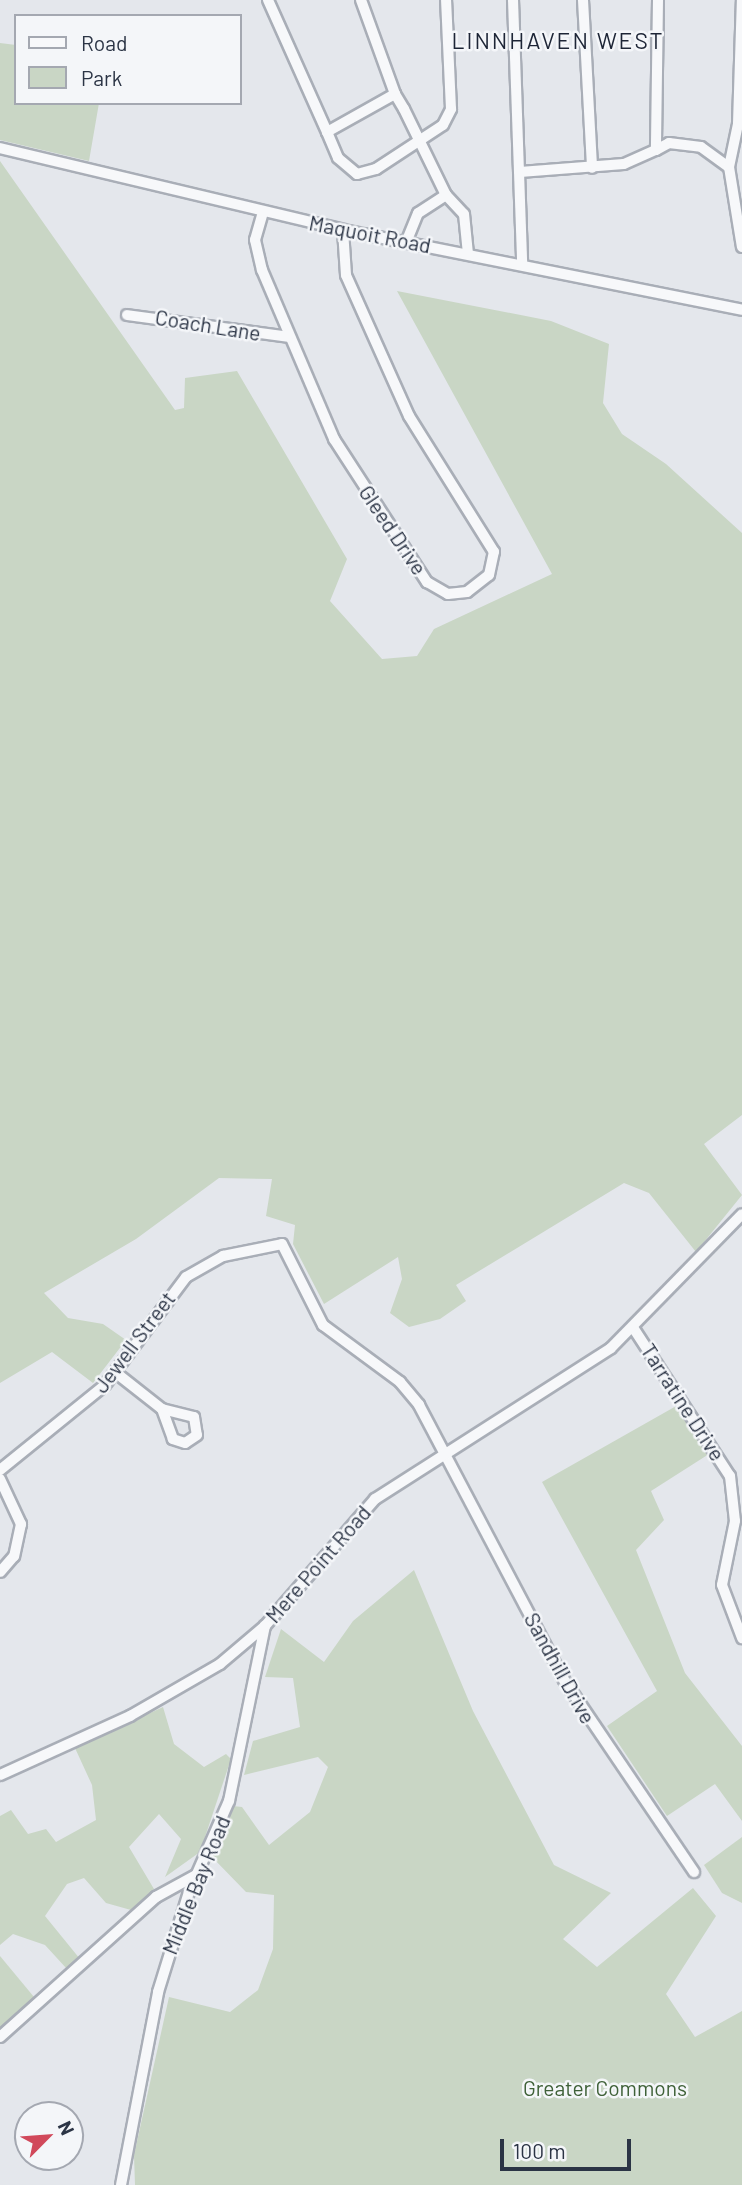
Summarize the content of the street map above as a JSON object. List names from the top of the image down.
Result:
{
  "streets": {
    "street": [
      "Maquoit Road",
      "Coach Lane",
      "Gleed Drive",
      "Jewell Street",
      "Tarratine Drive",
      "Mere Point Road",
      "Sandhill Drive",
      "Middle Bay Road"
    ]
  },
  "crossings": [
    ["Maquoit Road", "Gleed Drive"],
    ["Coach Lane", "Gleed Drive"],
    ["Jewell Street", "Sandhill Drive"],
    ["Tarratine Drive", "Mere Point Road"],
    ["Mere Point Road", "Sandhill Drive"],
    ["Mere Point Road", "Middle Bay Road"]
  ],
  "districts": ["LINNHAVEN WEST"],
  "parks": ["Greater Commons"],
  "legend": ["Road", "Park"],
  "scale_bar": "100 m",
  "north": "top right"
}
